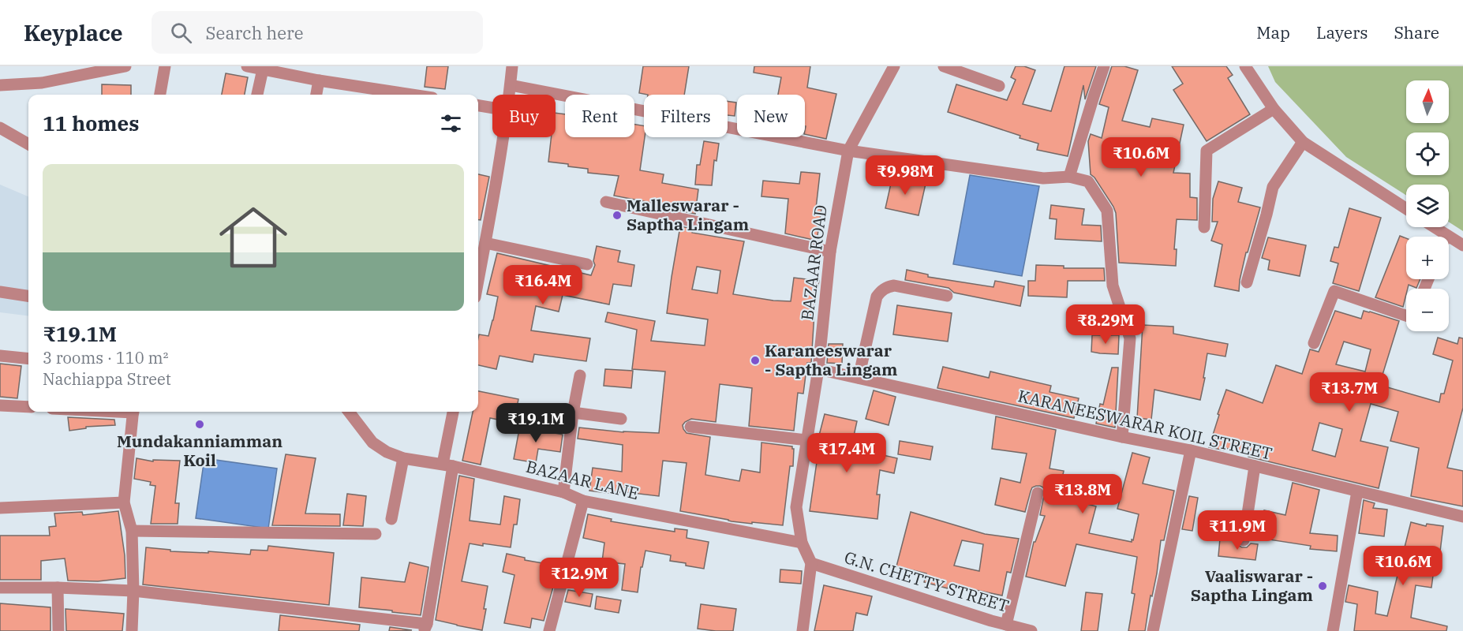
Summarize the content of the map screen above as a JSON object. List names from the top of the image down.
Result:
{
  "streets": {
    "street": [
      "BAZAAR ROAD",
      "KARANEESWARAR KOIL STREET",
      "BAZAAR LANE",
      "G.N. CHETTY STREET"
    ]
  },
  "crossings": [
    ["BAZAAR ROAD", "KARANEESWARAR KOIL STREET"],
    ["BAZAAR ROAD", "BAZAAR LANE"],
    ["BAZAAR ROAD", "G.N. CHETTY STREET"]
  ],
  "places": [
    "Malleswarar - Saptha Lingam",
    "Karaneeswarar - Saptha Lingam",
    "Mundakanniamman Koil",
    "Vaaliswarar - Saptha Lingam"
  ],
  "north": "top",
  "page": {
    "header": "Keyplace",
    "search": "Search here",
    "nav": ["Map", "Layers", "Share"],
    "map_buttons": ["+", "−"],
    "chip": [
      "Buy",
      "Rent",
      "Filters",
      "New"
    ],
    "heading": "11 homes",
    "price": [
      "₹10.6M",
      "₹9.98M",
      "₹16.4M",
      "₹8.29M",
      "₹13.7M",
      "₹19.1M",
      "₹17.4M",
      "₹13.8M",
      "₹11.9M",
      "₹10.6M",
      "₹12.9M"
    ],
    "list": [
      {
        "name": "₹19.1M",
        "note": "3 rooms · 110 m² · Nachiappa Street"
      }
    ]
  }
}
